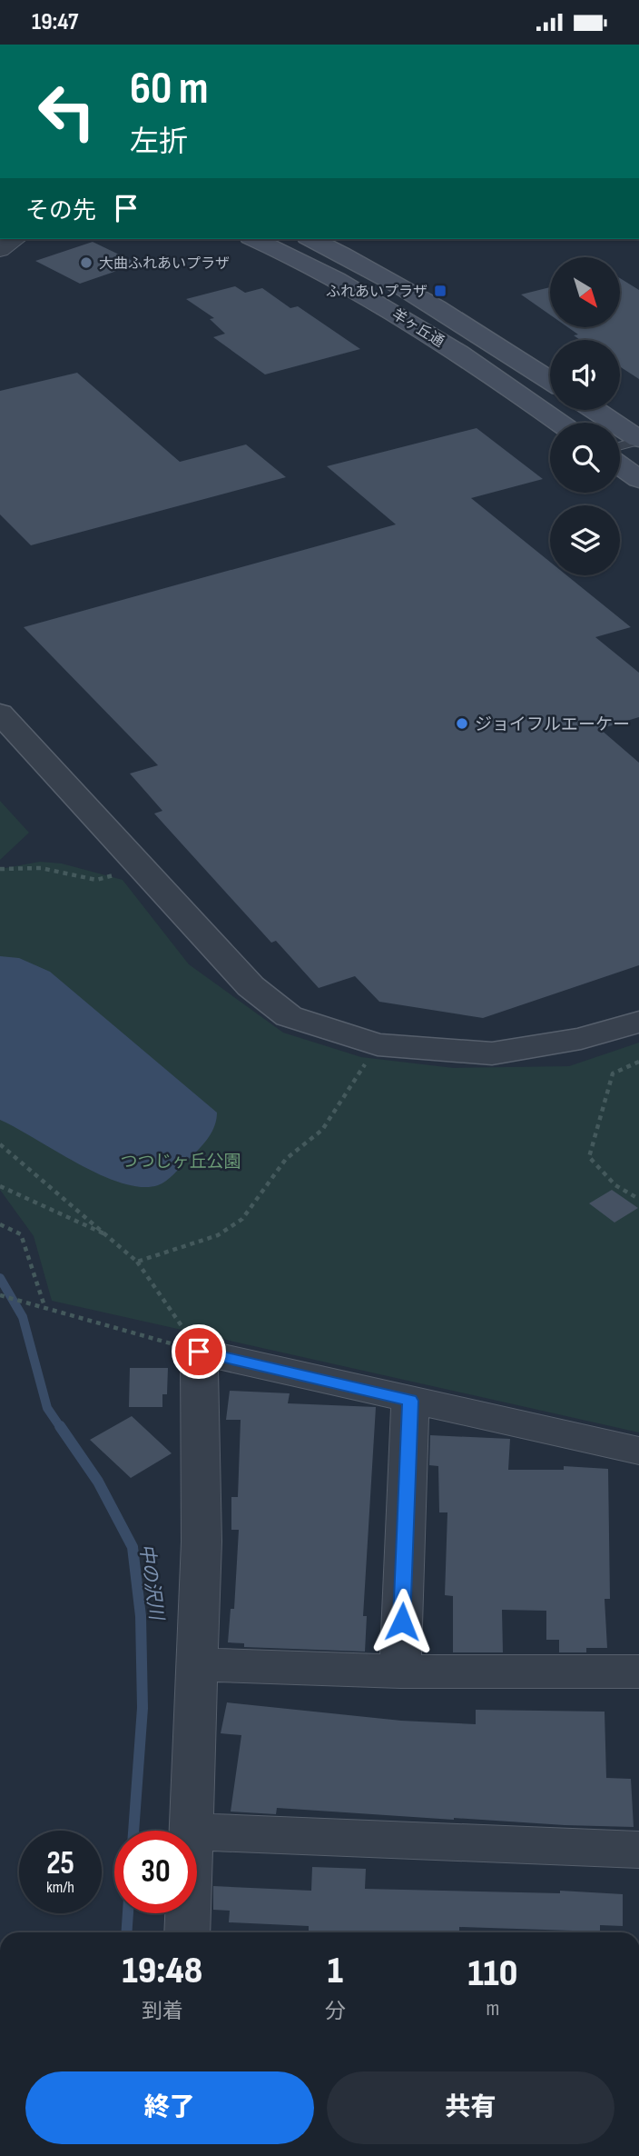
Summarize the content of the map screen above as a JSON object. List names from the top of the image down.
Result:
{
  "streets": {
    "main road": ["羊ヶ丘通"]
  },
  "water": ["中の沢川"],
  "parks": ["つつじヶ丘公園"],
  "places": {
    "other": ["大曲ふれあいプラザ", "ジョイフルエーケー"],
    "transit": ["ふれあいプラザ"]
  },
  "north": "bottom right",
  "page": {
    "status": "19:47",
    "turn": ["60 m", "左折"],
    "then": "その先",
    "speed": "25 km/h",
    "limit": "30",
    "eta": [
      "19:48",
      "到着",
      "1",
      "分",
      "110",
      "m"
    ],
    "buttons": ["終了", "共有"]
  }
}
